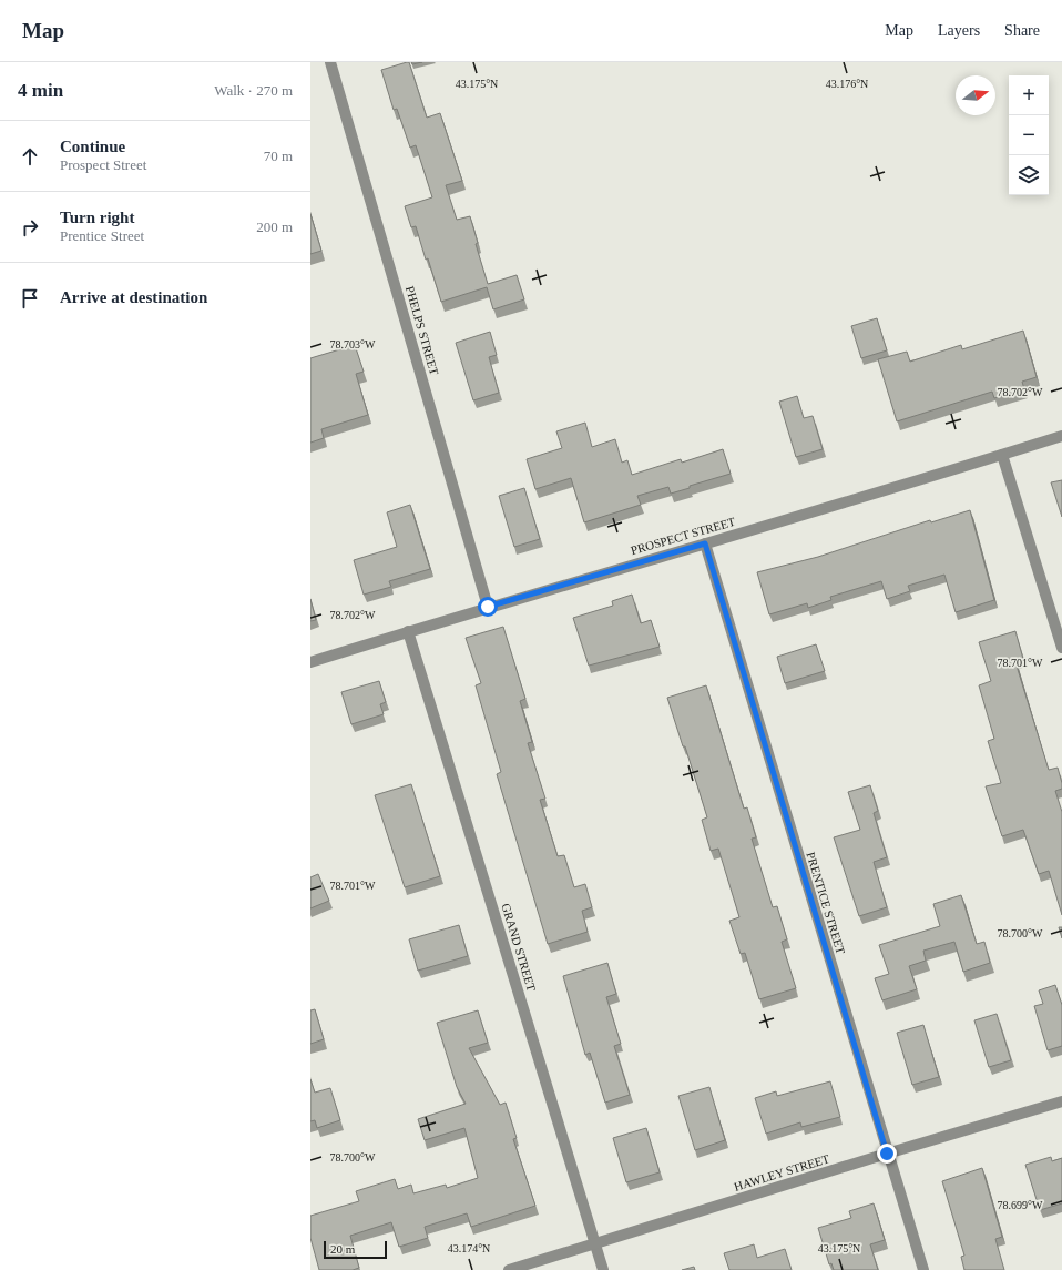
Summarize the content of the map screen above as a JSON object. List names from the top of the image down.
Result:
{
  "streets": {
    "street": [
      "PHELPS STREET",
      "PROSPECT STREET",
      "PRENTICE STREET",
      "GRAND STREET",
      "HAWLEY STREET"
    ]
  },
  "crossings": [
    ["PHELPS STREET", "PROSPECT STREET"],
    ["PROSPECT STREET", "PRENTICE STREET"],
    ["PROSPECT STREET", "GRAND STREET"],
    ["PRENTICE STREET", "HAWLEY STREET"],
    ["GRAND STREET", "HAWLEY STREET"]
  ],
  "scale_bar": "20 m",
  "north": "right",
  "page": {
    "header": "Map",
    "nav": ["Map", "Layers", "Share"],
    "heading": ["4 min", "Walk · 270 m"],
    "map_buttons": ["+", "−"],
    "list": [
      ["Continue", "Prospect Street", "70 m"],
      ["Turn right", "Prentice Street", "200 m"],
      "Arrive at destination"
    ],
    "scale": "20 m"
  },
  "coordinates": [
    "43.175°N",
    "43.176°N",
    "78.703°W",
    "78.702°W",
    "78.701°W",
    "78.700°W",
    "78.699°W",
    "43.174°N"
  ]
}
